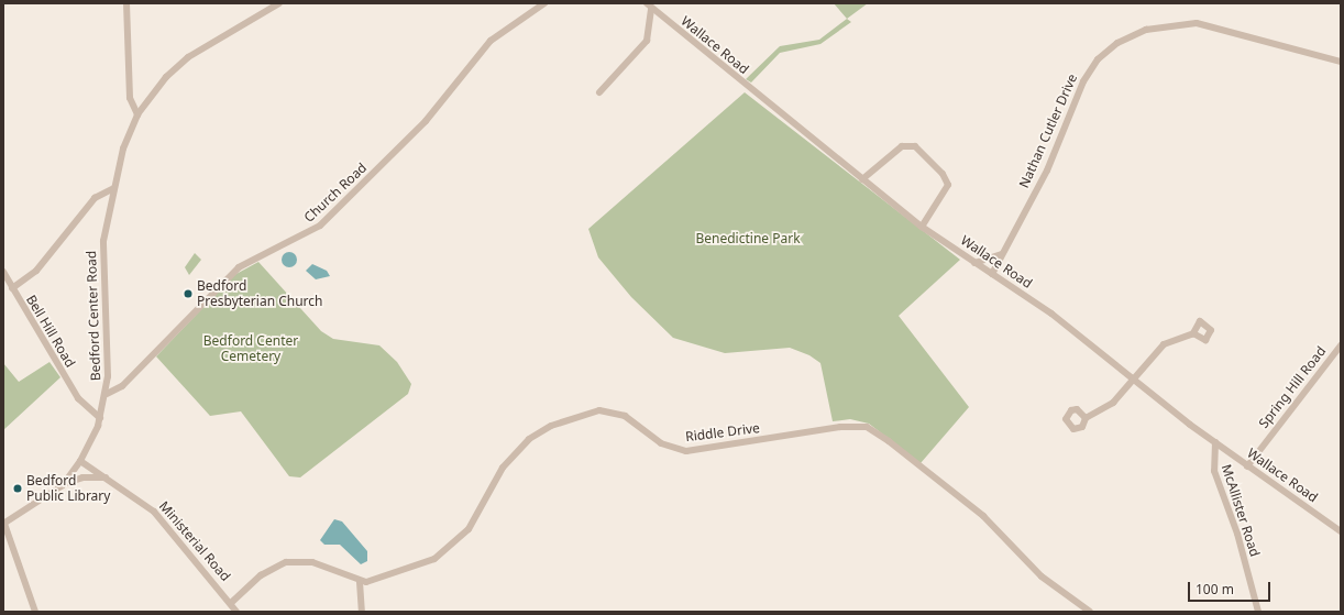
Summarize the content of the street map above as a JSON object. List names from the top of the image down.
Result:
{
  "streets": {
    "street": [
      "Wallace Road",
      "Nathan Cutler Drive",
      "Church Road",
      "Bedford Center Road",
      "Bell Hill Road",
      "Spring Hill Road",
      "Riddle Drive",
      "McAllister Road",
      "Ministerial Road"
    ]
  },
  "crossings": [
    ["Wallace Road", "Nathan Cutler Drive"],
    ["Wallace Road", "Spring Hill Road"],
    ["Wallace Road", "McAllister Road"],
    ["Church Road", "Bedford Center Road"],
    ["Bedford Center Road", "Bell Hill Road"],
    ["Bedford Center Road", "Ministerial Road"]
  ],
  "parks": ["Benedictine Park", "Bedford Center Cemetery"],
  "places": ["Bedford Presbyterian Church", "Bedford Public Library"],
  "scale_bar": "100 m"
}
